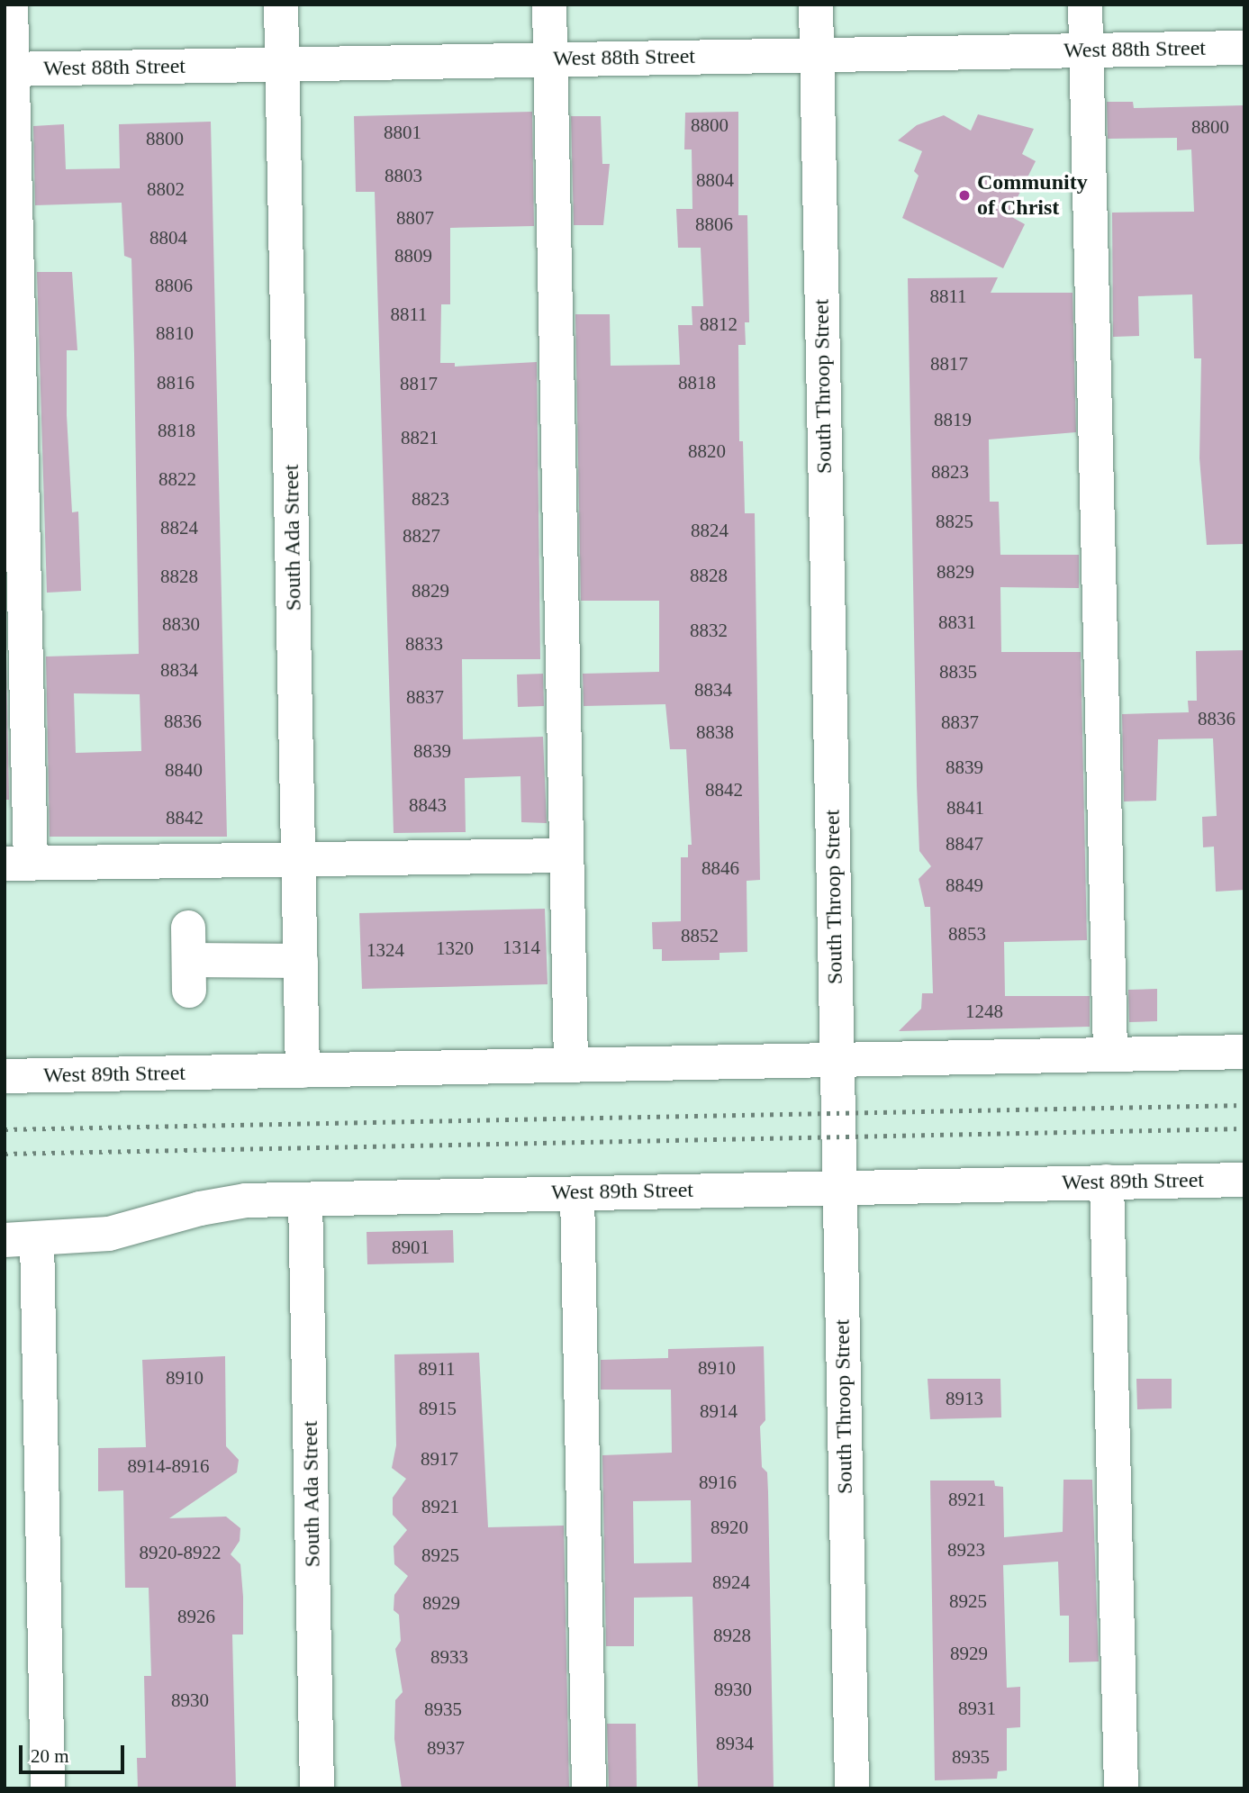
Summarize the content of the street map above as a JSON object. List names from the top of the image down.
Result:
{
  "streets": {
    "street": [
      "West 88th Street",
      "South Throop Street",
      "South Ada Street",
      "West 89th Street"
    ]
  },
  "crossings": [
    ["West 88th Street", "South Throop Street"],
    ["West 88th Street", "South Ada Street"],
    ["South Throop Street", "West 89th Street"],
    ["South Ada Street", "West 89th Street"]
  ],
  "places": ["Community of Christ"],
  "house_numbers": [
    "8800",
    "8800",
    "8801",
    "8800",
    "8803",
    "8804",
    "8802",
    "8807",
    "8806",
    "8804",
    "8809",
    "8806",
    "8811",
    "8811",
    "8812",
    "8810",
    "8817",
    "8816",
    "8818",
    "8817",
    "8819",
    "8818",
    "8821",
    "8820",
    "8823",
    "8822",
    "8823",
    "8825",
    "8824",
    "8824",
    "8827",
    "8829",
    "8828",
    "8828",
    "8829",
    "8831",
    "8830",
    "8832",
    "8833",
    "8834",
    "8835",
    "8834",
    "8837",
    "8836",
    "8836",
    "8837",
    "8838",
    "8839",
    "8839",
    "8840",
    "8842",
    "8843",
    "8841",
    "8842",
    "8847",
    "8846",
    "8849",
    "8853",
    "8852",
    "1314",
    "1320",
    "1324",
    "1248",
    "8901",
    "8910",
    "8911",
    "8910",
    "8913",
    "8915",
    "8914",
    "8917",
    "8914-8916",
    "8916",
    "8921",
    "8921",
    "8920",
    "8923",
    "8920-8922",
    "8925",
    "8924",
    "8925",
    "8929",
    "8926",
    "8928",
    "8929",
    "8933",
    "8930",
    "8930",
    "8931",
    "8935",
    "8934",
    "8937",
    "8935"
  ],
  "scale_bar": "20 m"
}
